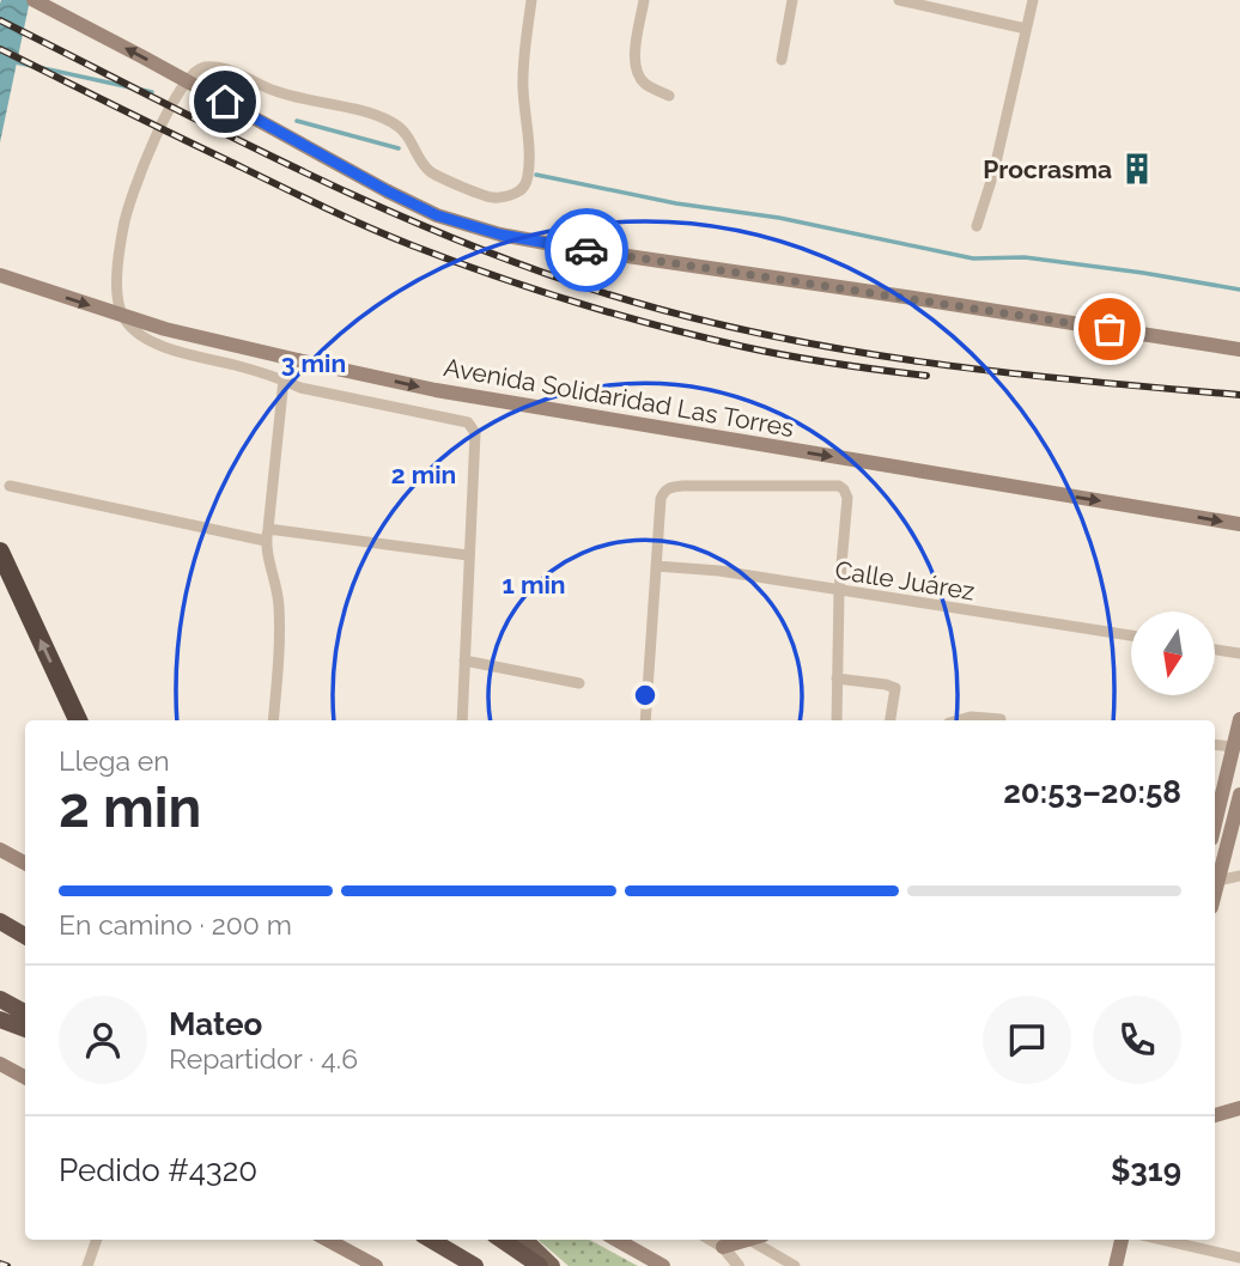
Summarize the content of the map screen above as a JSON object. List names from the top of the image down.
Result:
{
  "streets": {
    "main road": ["Avenida Solidaridad Las Torres"],
    "street": ["Calle Juárez"]
  },
  "one_way": ["Avenida Solidaridad Las Torres"],
  "places": {
    "building": ["Procrasma"]
  },
  "north": "bottom",
  "page": {
    "heading": ["2 min", "Llega en", "20:53–20:58"],
    "panel": [
      "Mateo",
      "Repartidor · 4.6",
      "Pedido #4320",
      "$319"
    ],
    "bar": "En camino · 200 m"
  },
  "rings": ["3 min", "2 min", "1 min"]
}
